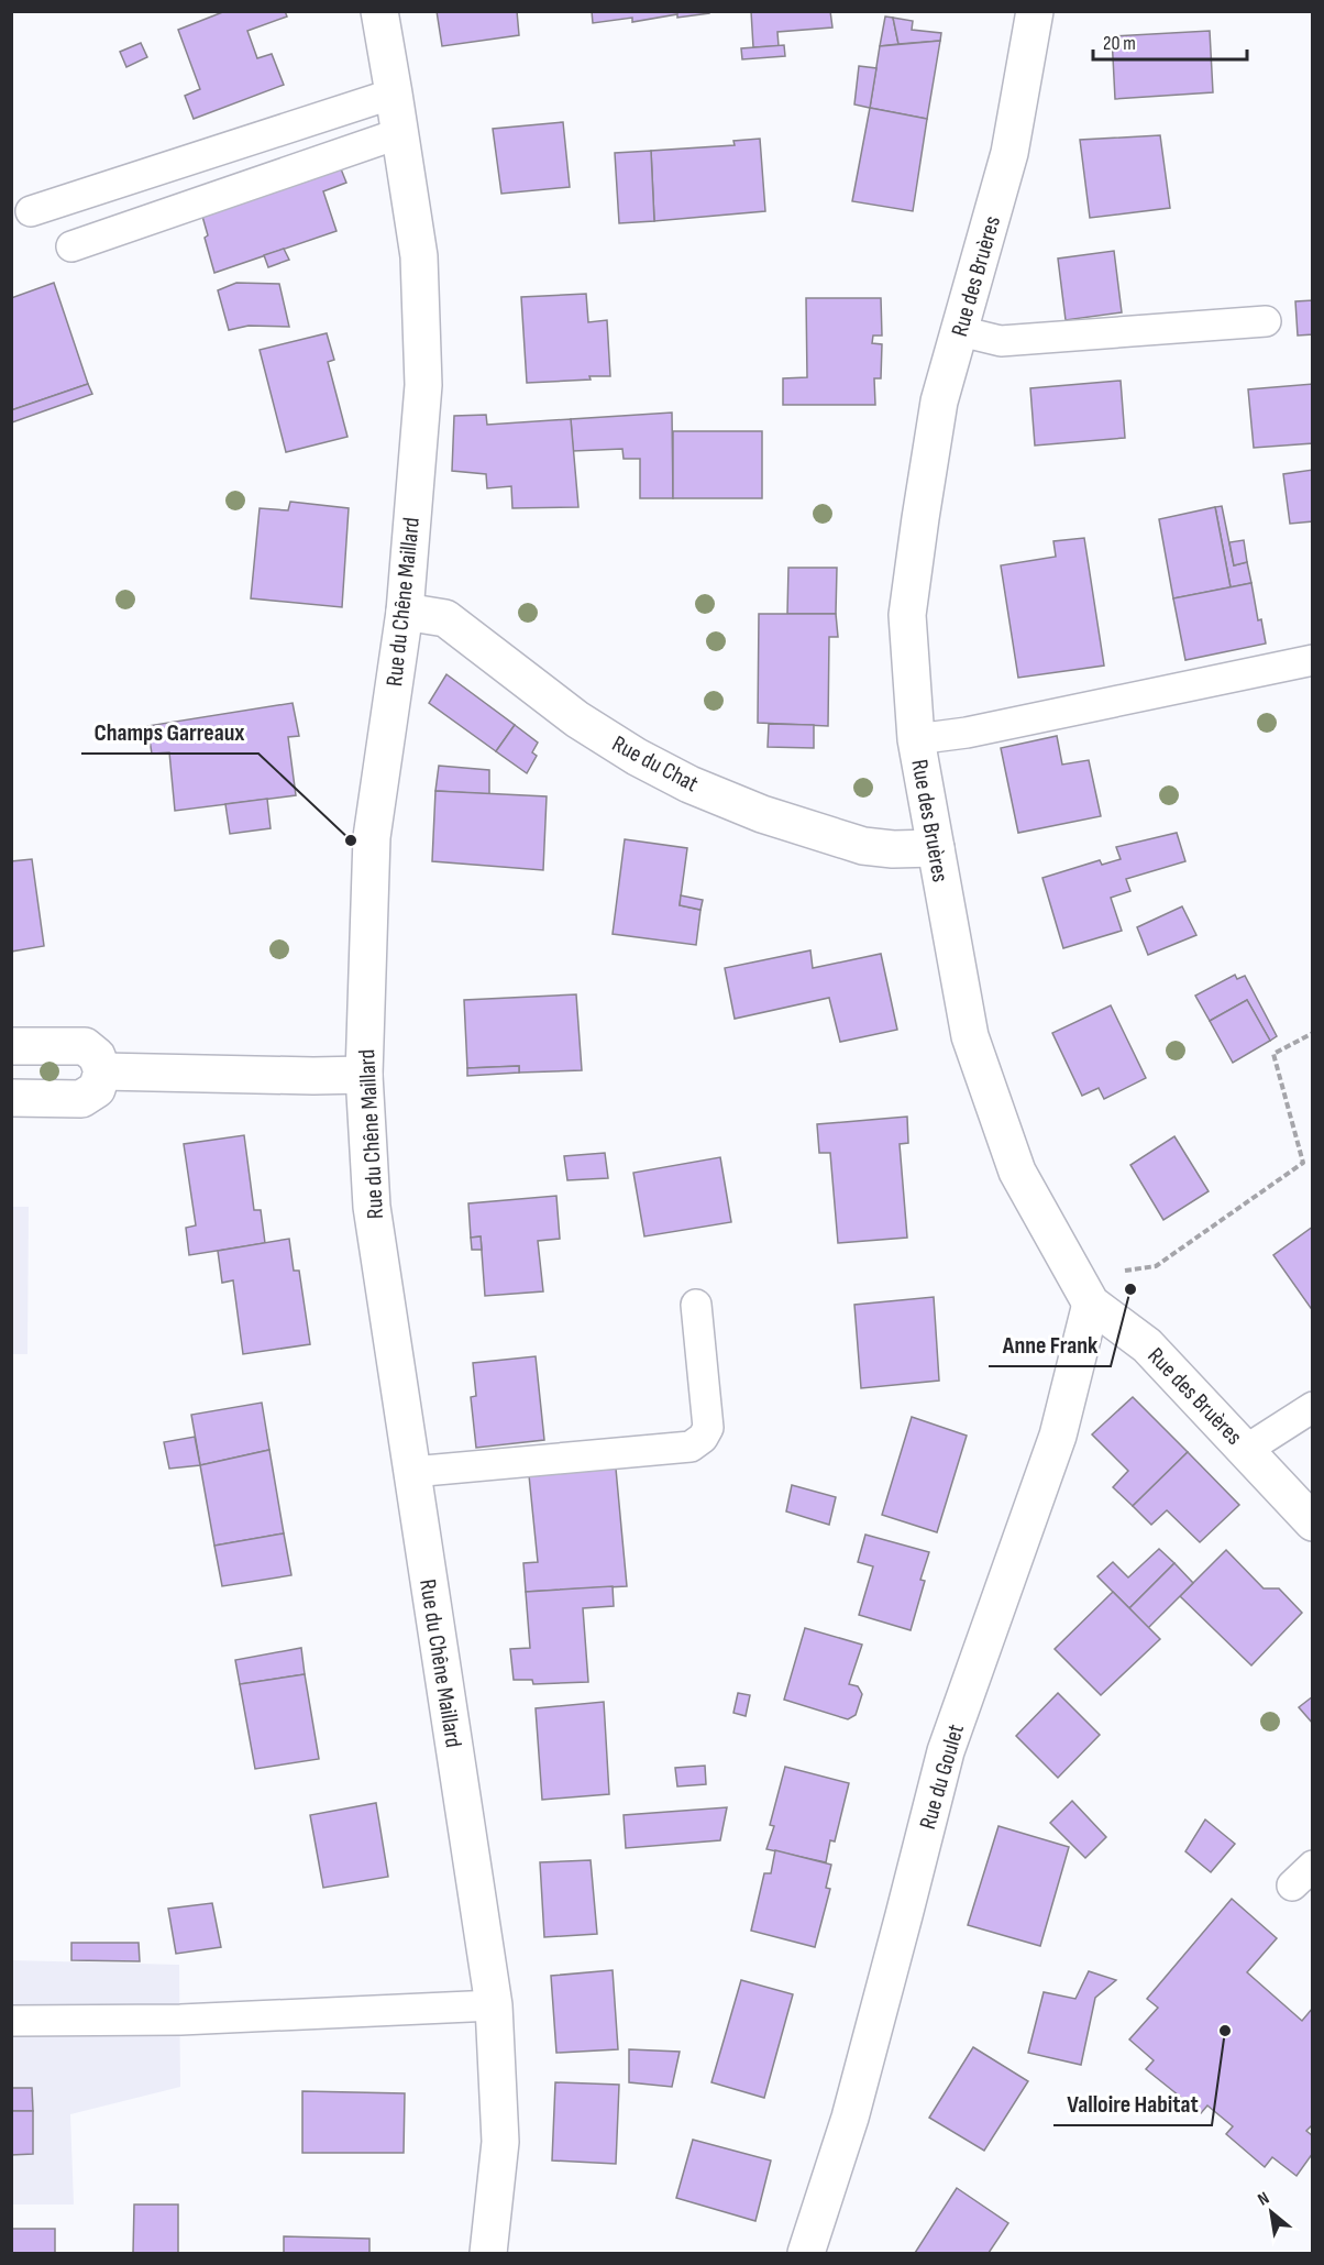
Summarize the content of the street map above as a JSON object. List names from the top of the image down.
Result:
{
  "streets": {
    "street": [
      "Rue des Bruères",
      "Rue du Chêne Maillard",
      "Rue du Chat",
      "Rue du Goulet"
    ]
  },
  "crossings": [
    ["Rue des Bruères", "Rue du Chat"],
    ["Rue des Bruères", "Rue du Goulet"],
    ["Rue du Chêne Maillard", "Rue du Chat"]
  ],
  "places": ["Champs Garreaux", "Anne Frank", "Valloire Habitat"],
  "scale_bar": "20 m",
  "north": "top left"
}
